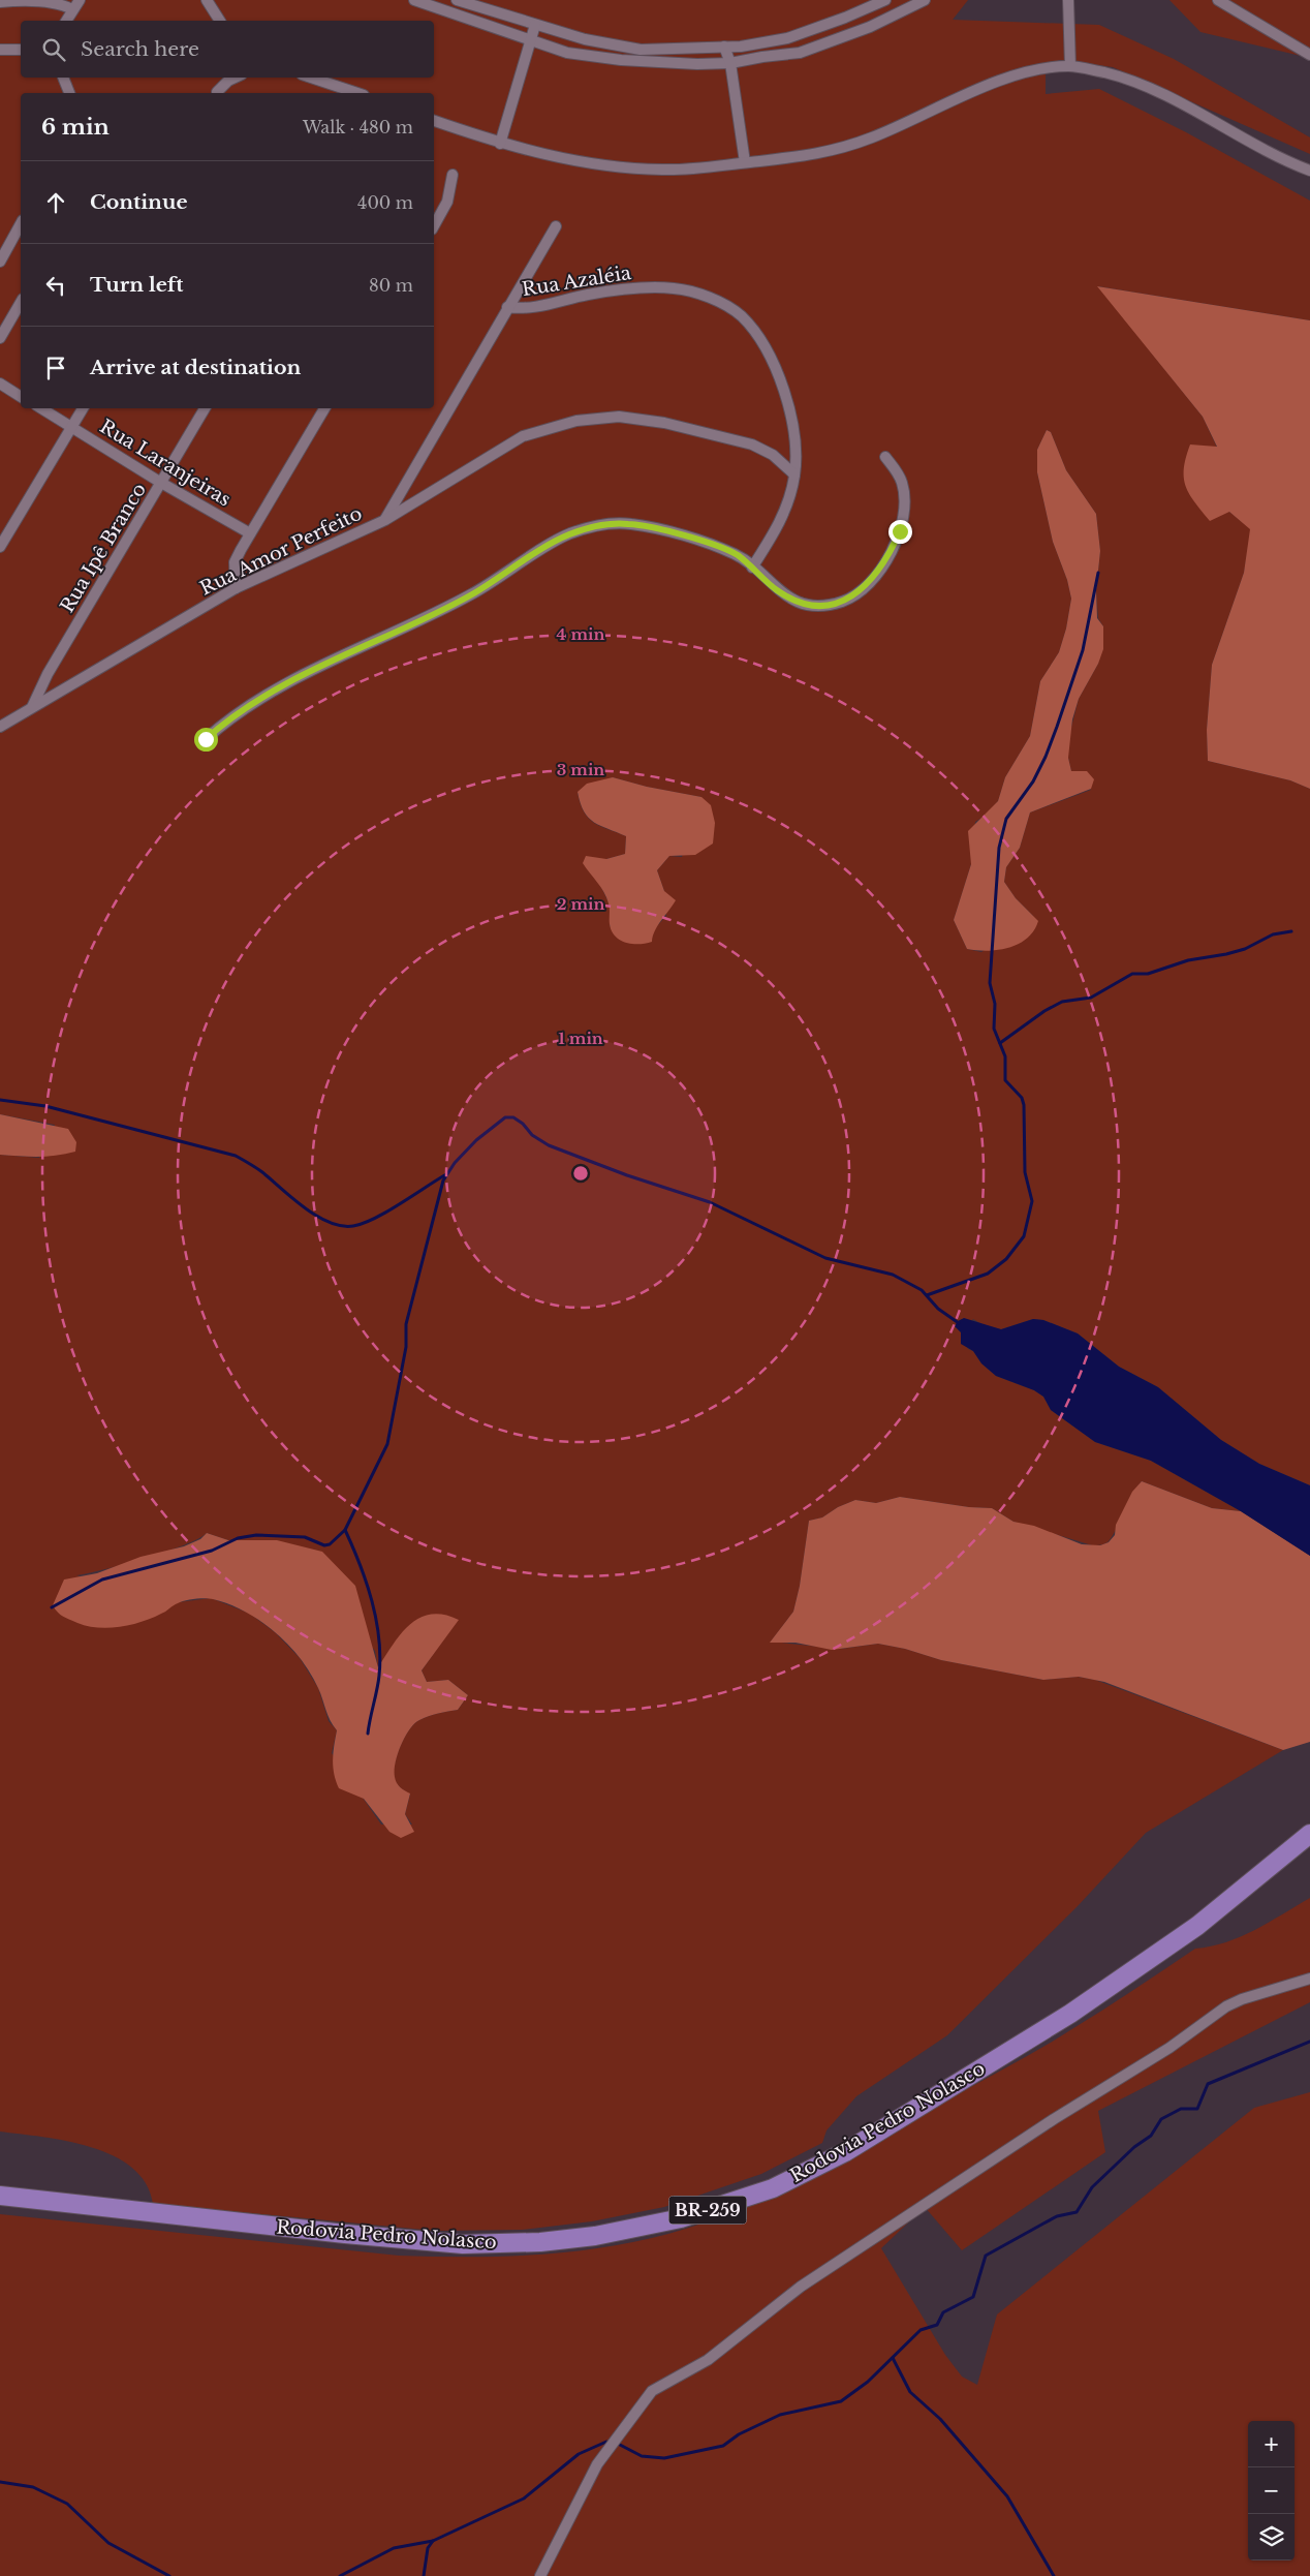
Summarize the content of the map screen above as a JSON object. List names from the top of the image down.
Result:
{
  "streets": {
    "highway": ["Rodovia Pedro Nolasco", "BR-259"],
    "street": [
      "Rua Azaléia",
      "Rua Laranjeiras",
      "Rua Ipê Branco",
      "Rua Amor Perfeito"
    ]
  },
  "crossings": [
    ["Rua Azaléia", "Rua Amor Perfeito"],
    ["Rua Laranjeiras", "Rua Ipê Branco"],
    ["Rua Ipê Branco", "Rua Amor Perfeito"]
  ],
  "page": {
    "search": "Search here",
    "heading": ["6 min", "Walk · 480 m"],
    "list": [
      ["Continue", "400 m"],
      ["Turn left", "80 m"],
      "Arrive at destination"
    ],
    "map_buttons": ["+", "−"]
  },
  "rings": [
    "4 min",
    "3 min",
    "2 min",
    "1 min"
  ]
}
